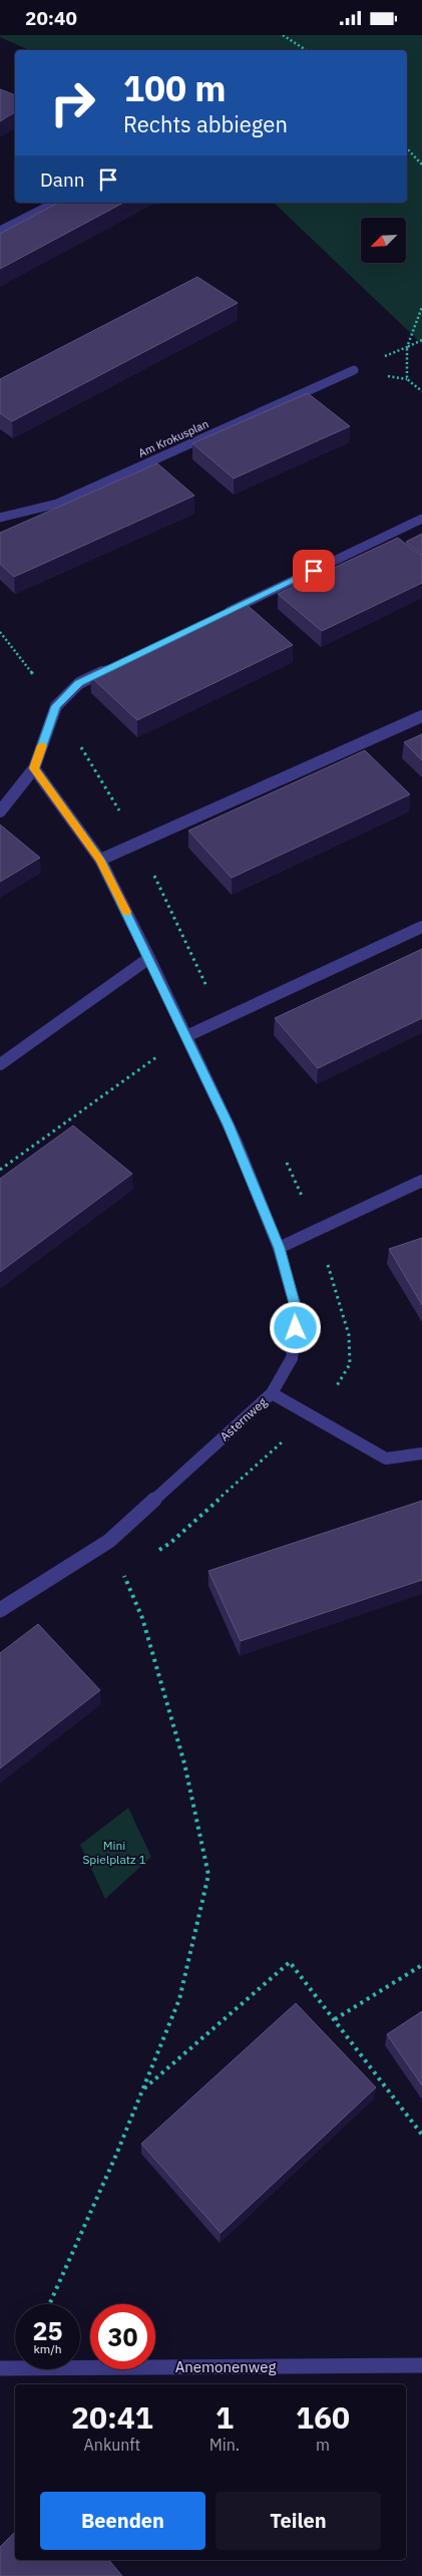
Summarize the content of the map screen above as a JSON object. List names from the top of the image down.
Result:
{
  "streets": {
    "street": ["Am Krokusplan", "Asternweg", "Anemonenweg"]
  },
  "parks": ["Mini Spielplatz 1"],
  "north": "bottom left",
  "page": {
    "status": "20:40",
    "turn": ["100 m", "Rechts abbiegen"],
    "then": "Dann",
    "speed": "25 km/h",
    "limit": "30",
    "eta": [
      "20:41",
      "Ankunft",
      "1",
      "Min.",
      "160",
      "m"
    ],
    "buttons": ["Beenden", "Teilen"]
  }
}
